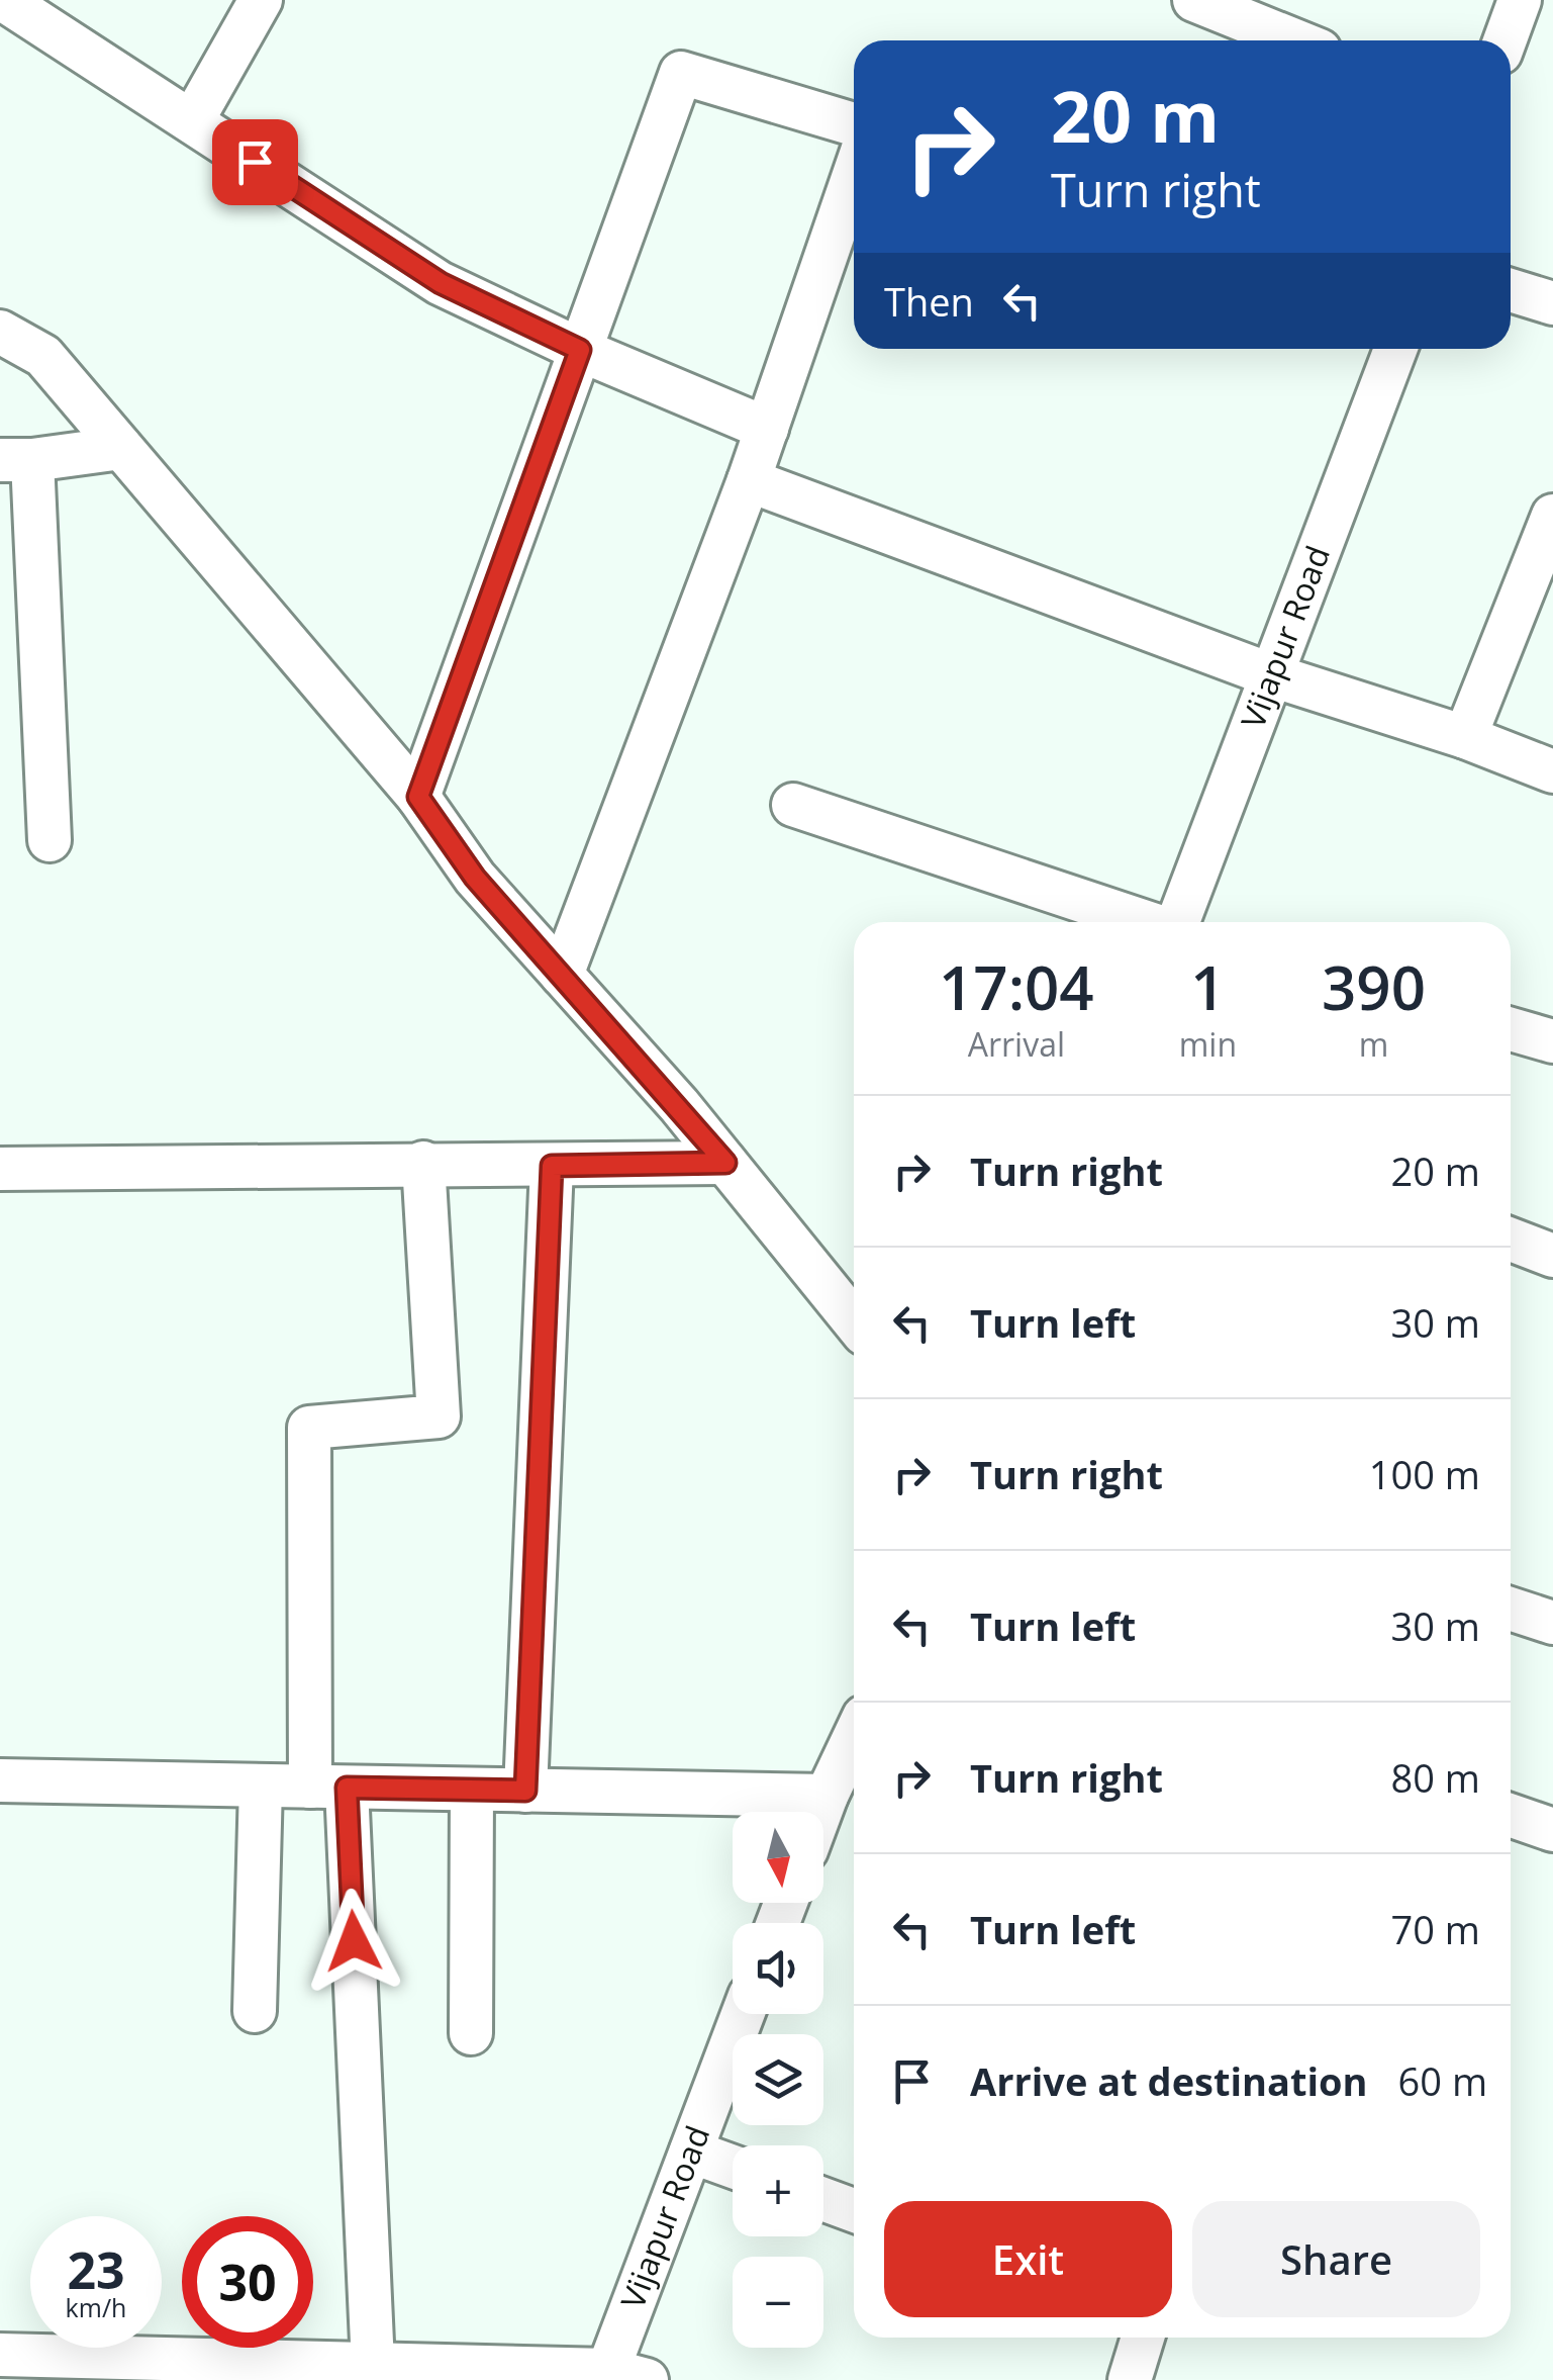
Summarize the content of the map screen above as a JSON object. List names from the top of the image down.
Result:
{
  "streets": {
    "street": ["Vijapur Road"]
  },
  "north": "bottom",
  "page": {
    "turn": ["20 m", "Turn right"],
    "then": "Then",
    "eta": [
      "17:04",
      "Arrival",
      "1",
      "min",
      "390",
      "m"
    ],
    "list": [
      {
        "name": "Turn right",
        "value": "20 m"
      },
      {
        "name": "Turn left",
        "value": "30 m"
      },
      {
        "name": "Turn right",
        "value": "100 m"
      },
      {
        "name": "Turn left",
        "value": "30 m"
      },
      {
        "name": "Turn right",
        "value": "80 m"
      },
      {
        "name": "Turn left",
        "value": "70 m"
      },
      {
        "name": "Arrive at destination",
        "value": "60 m"
      }
    ],
    "map_buttons": ["+", "−"],
    "buttons": ["Exit", "Share"],
    "speed": "23 km/h",
    "limit": "30"
  }
}
